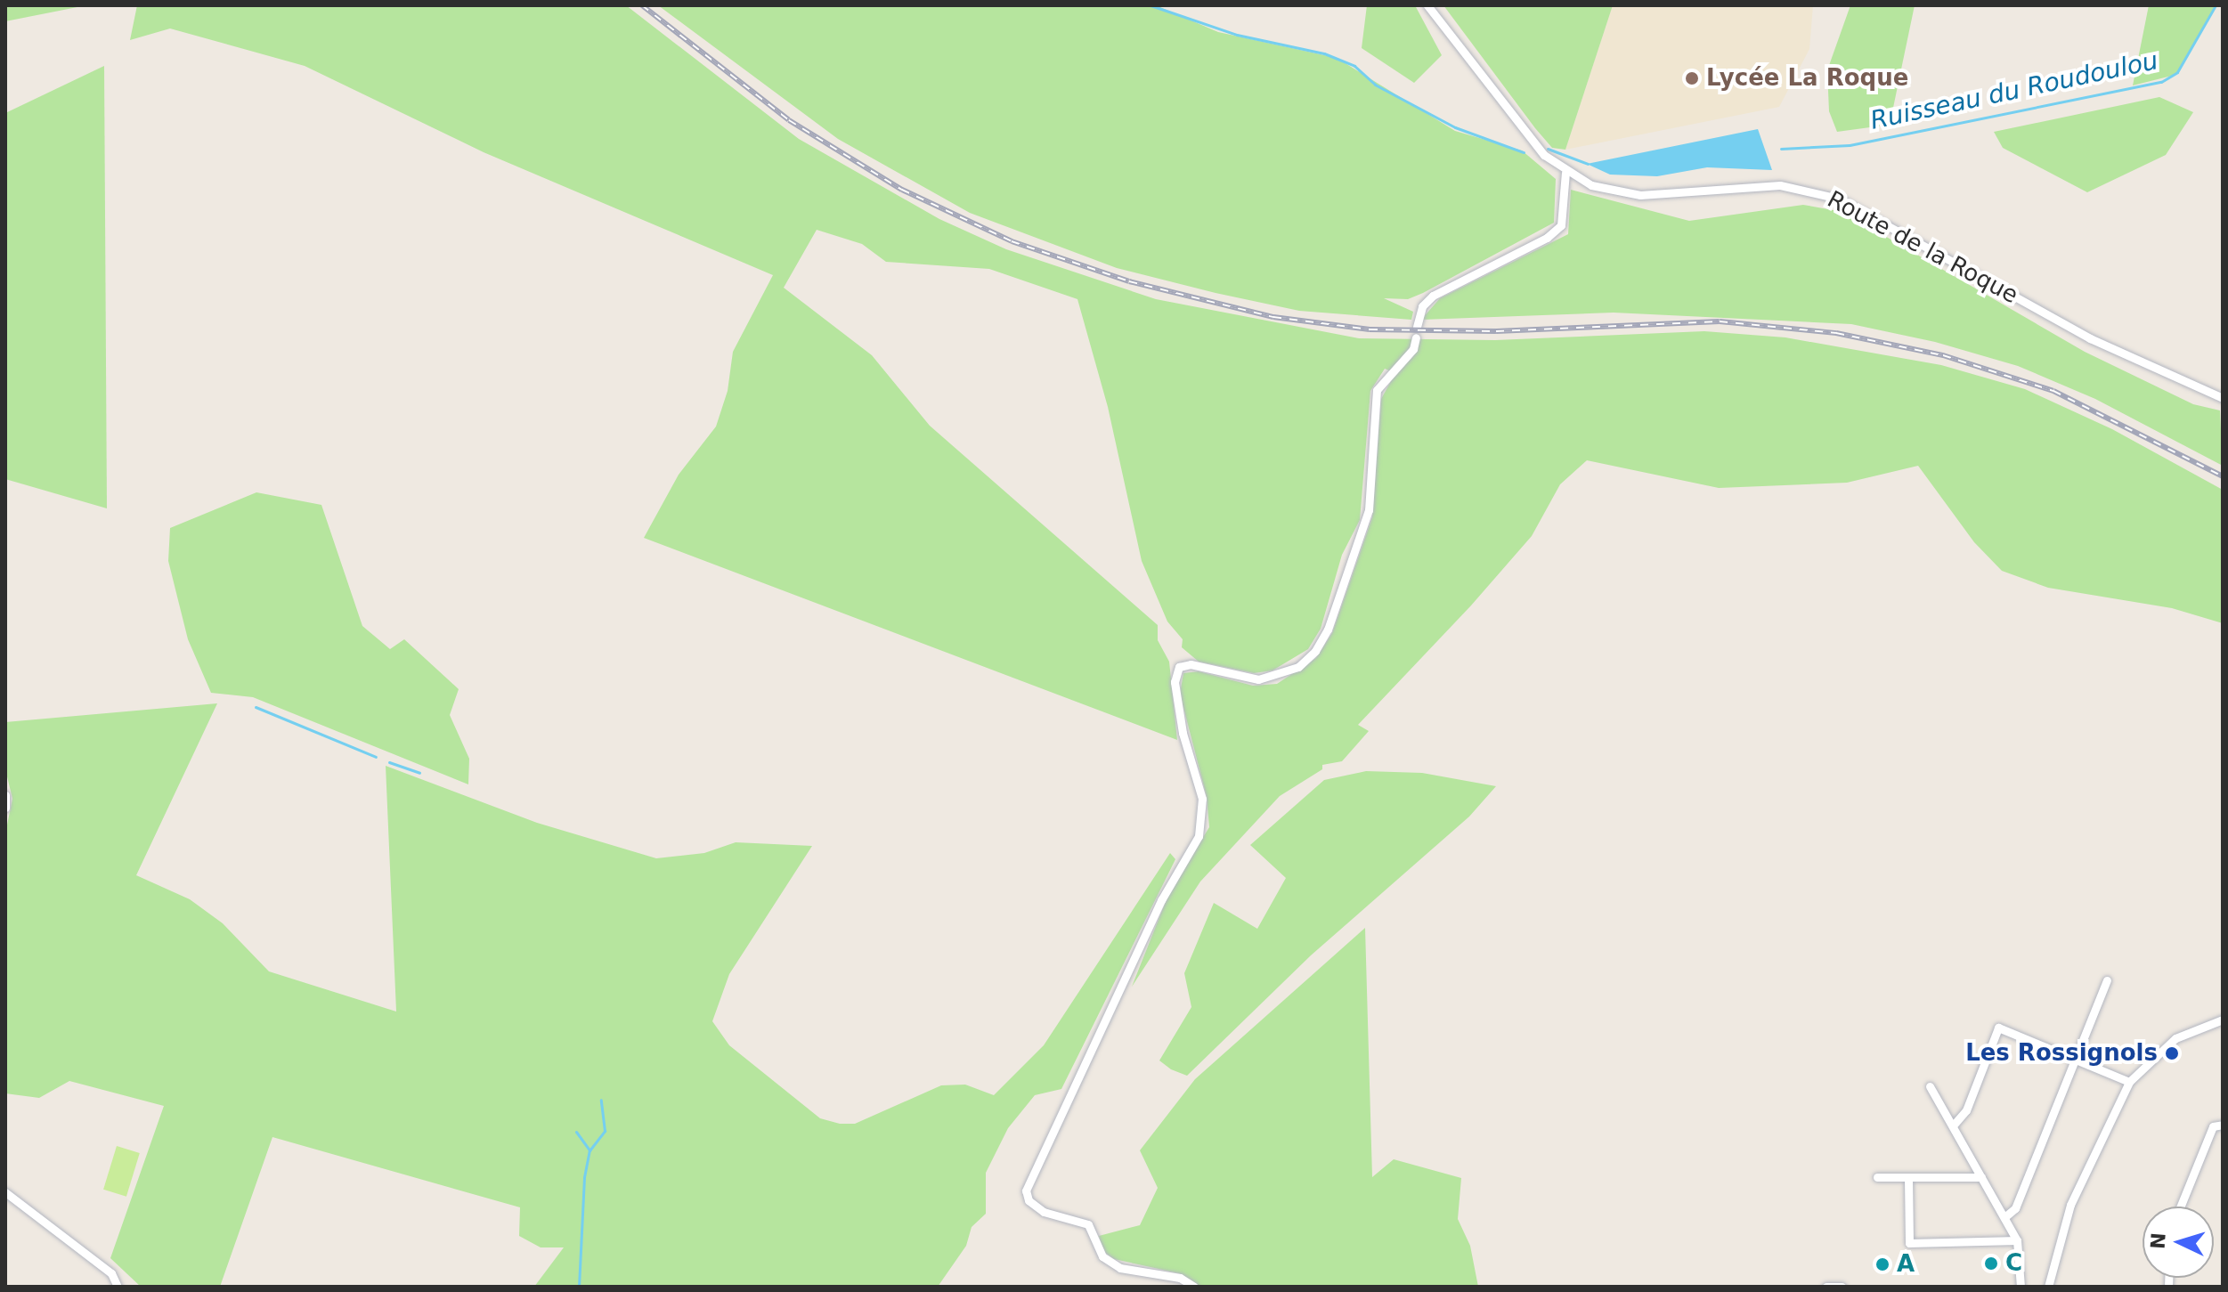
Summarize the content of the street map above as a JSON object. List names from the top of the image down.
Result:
{
  "streets": {
    "street": ["Route de la Roque"]
  },
  "water": ["Ruisseau du Roudoulou"],
  "places": [
    "Lycée La Roque",
    "Les Rossignols",
    "C",
    "A"
  ],
  "north": "left"
}
